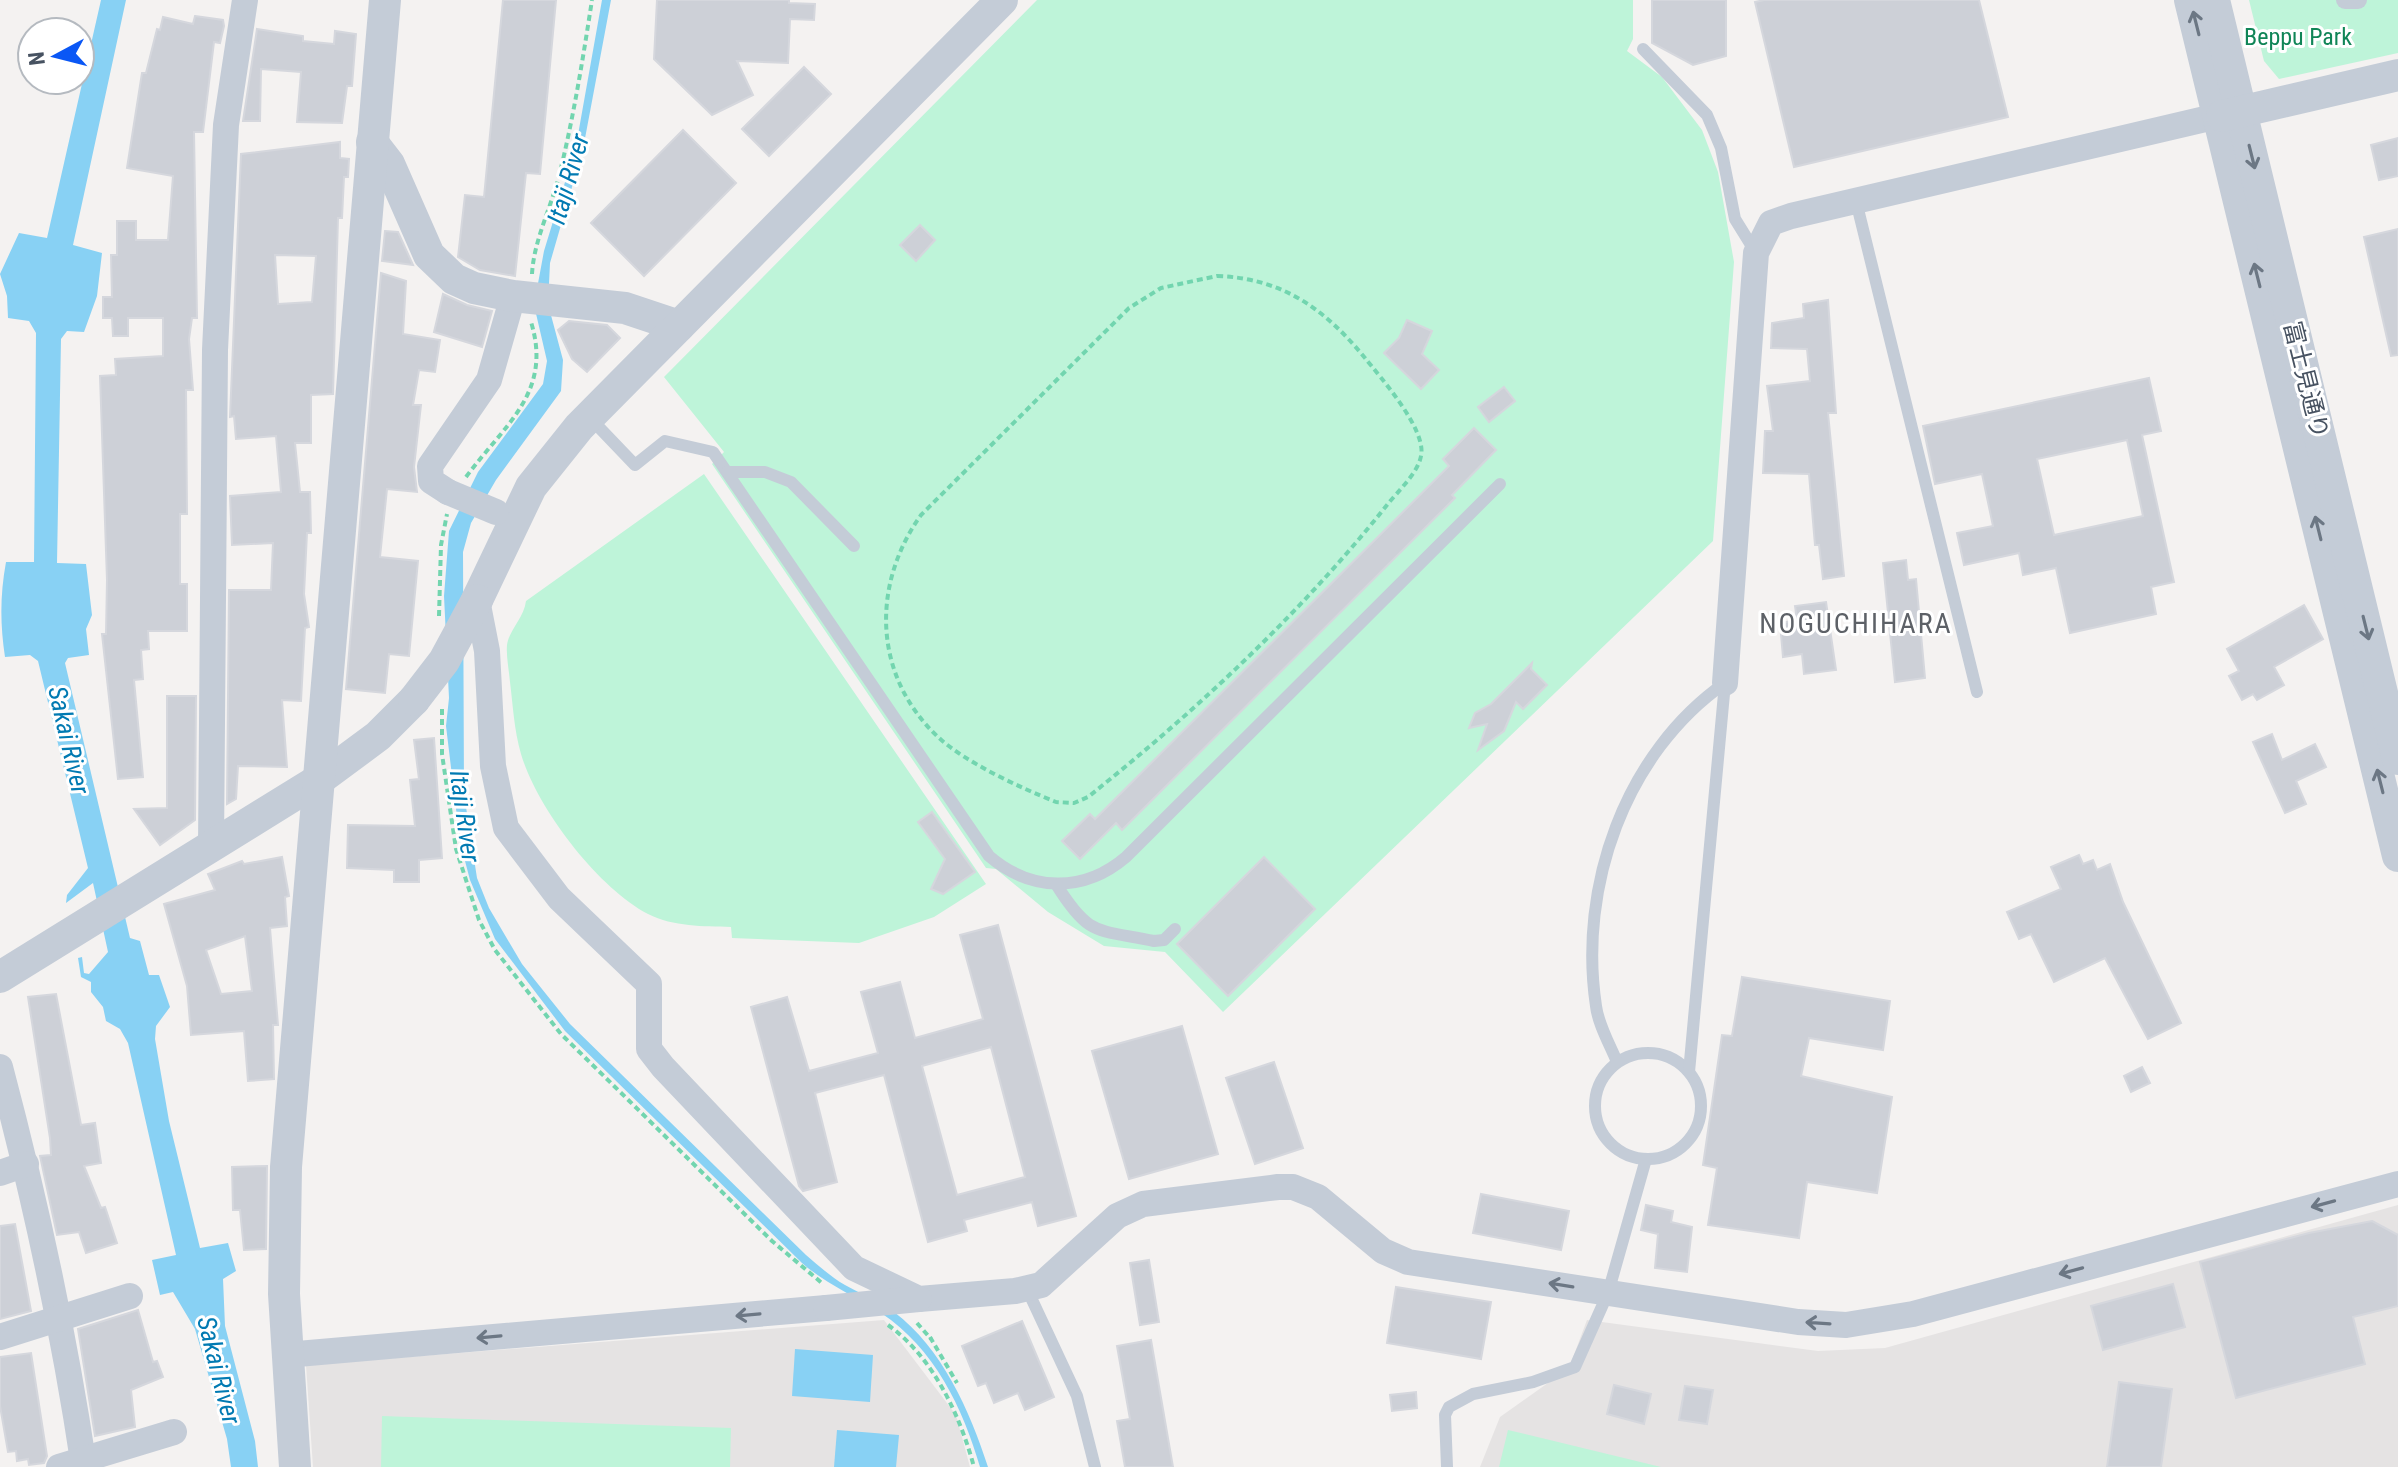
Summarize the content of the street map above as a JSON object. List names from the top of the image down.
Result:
{
  "streets": {
    "street": ["富士見通り"]
  },
  "districts": ["NOGUCHIHARA"],
  "water": ["Itaji River", "Sakai River"],
  "parks": ["Beppu Park"],
  "north": "left"
}
